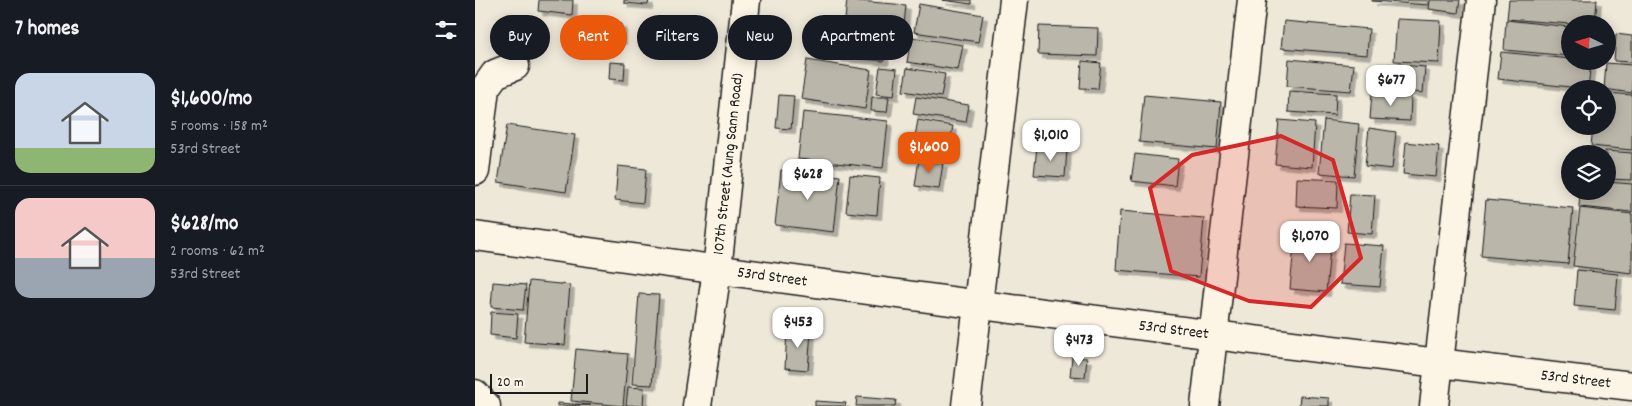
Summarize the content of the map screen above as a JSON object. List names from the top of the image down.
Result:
{
  "streets": {
    "street": ["107th Street (Aung Sann Road)", "53rd Street"]
  },
  "crossings": [
    ["107th Street (Aung Sann Road)", "53rd Street"]
  ],
  "scale_bar": "20 m",
  "north": "left",
  "page": {
    "heading": "7 homes",
    "chip": [
      "Buy",
      "Rent",
      "Filters",
      "New",
      "Apartment"
    ],
    "list": [
      {
        "name": "$1,600/mo",
        "note": "5 rooms · 158 m² · 53rd Street"
      },
      {
        "name": "$628/mo",
        "note": "2 rooms · 62 m² · 53rd Street"
      }
    ],
    "price": [
      "$677",
      "$1,010",
      "$1,600",
      "$628",
      "$1,070",
      "$453",
      "$473"
    ],
    "scale": "20 m"
  }
}
